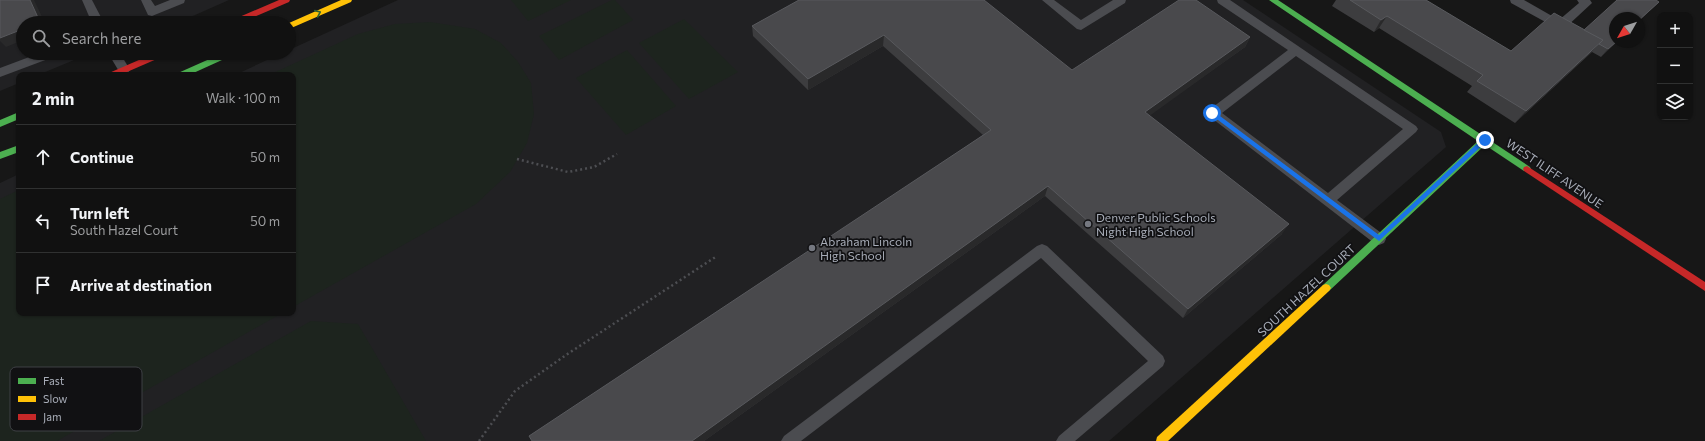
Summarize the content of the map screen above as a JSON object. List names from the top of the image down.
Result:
{
  "streets": {
    "street": ["WEST ILIFF AVENUE", "SOUTH HAZEL COURT"]
  },
  "crossings": [
    ["WEST ILIFF AVENUE", "SOUTH HAZEL COURT"]
  ],
  "places": ["Denver Public Schools Night High School", "Abraham Lincoln High School"],
  "legend": ["Fast", "Slow", "Jam"],
  "north": "bottom left",
  "page": {
    "map_buttons": ["+", "−"],
    "search": "Search here",
    "heading": ["2 min", "Walk · 100 m"],
    "list": [
      ["Continue", "50 m"],
      ["Turn left", "South Hazel Court", "50 m"],
      "Arrive at destination"
    ]
  }
}
